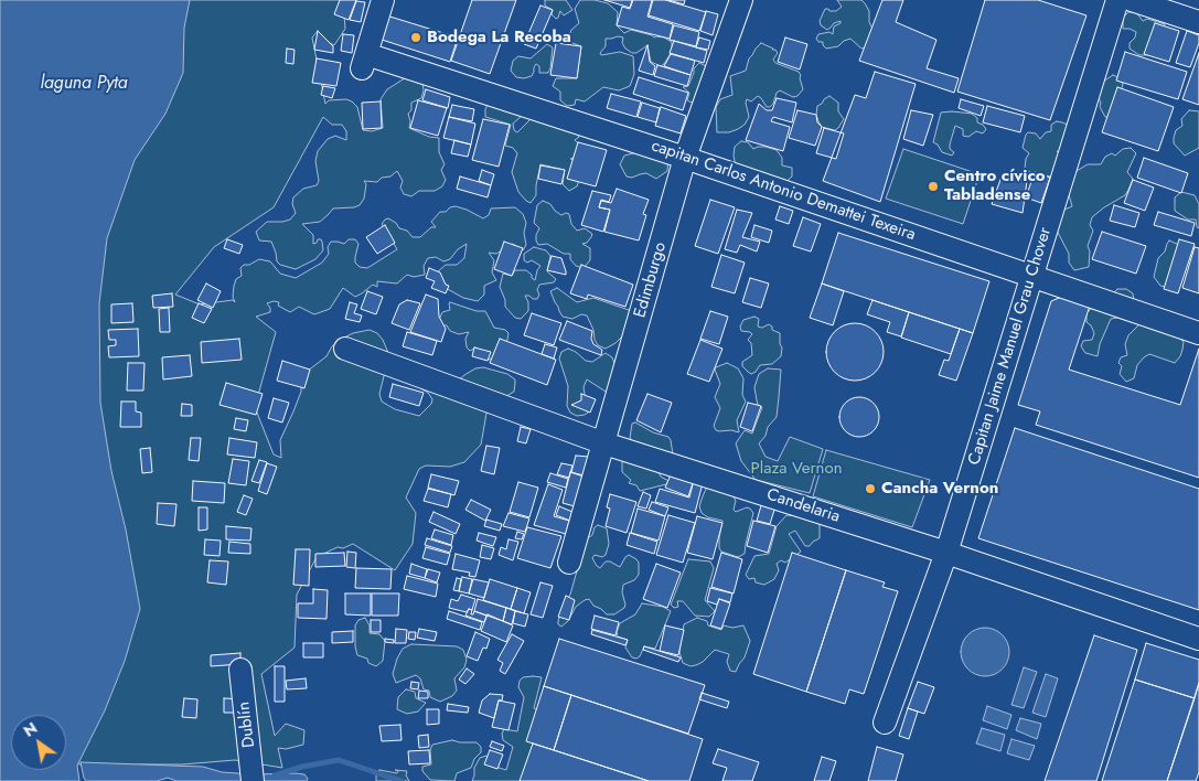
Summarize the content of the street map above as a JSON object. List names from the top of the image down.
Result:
{
  "streets": {
    "street": [
      "capitan Carlos Antonio Demattei Texeira",
      "Edimburgo",
      "Capitan Jaime Manuel Grau Chover",
      "Candelaria",
      "Dublín"
    ]
  },
  "crossings": [
    ["capitan Carlos Antonio Demattei Texeira", "Edimburgo"],
    ["capitan Carlos Antonio Demattei Texeira", "Capitan Jaime Manuel Grau Chover"],
    ["Edimburgo", "Candelaria"],
    ["Capitan Jaime Manuel Grau Chover", "Candelaria"]
  ],
  "water": ["laguna Pyta"],
  "parks": ["Plaza Vernon"],
  "places": ["Bodega La Recoba", "Centro cívico Tabladense", "Cancha Vernon"],
  "north": "top left"
}
